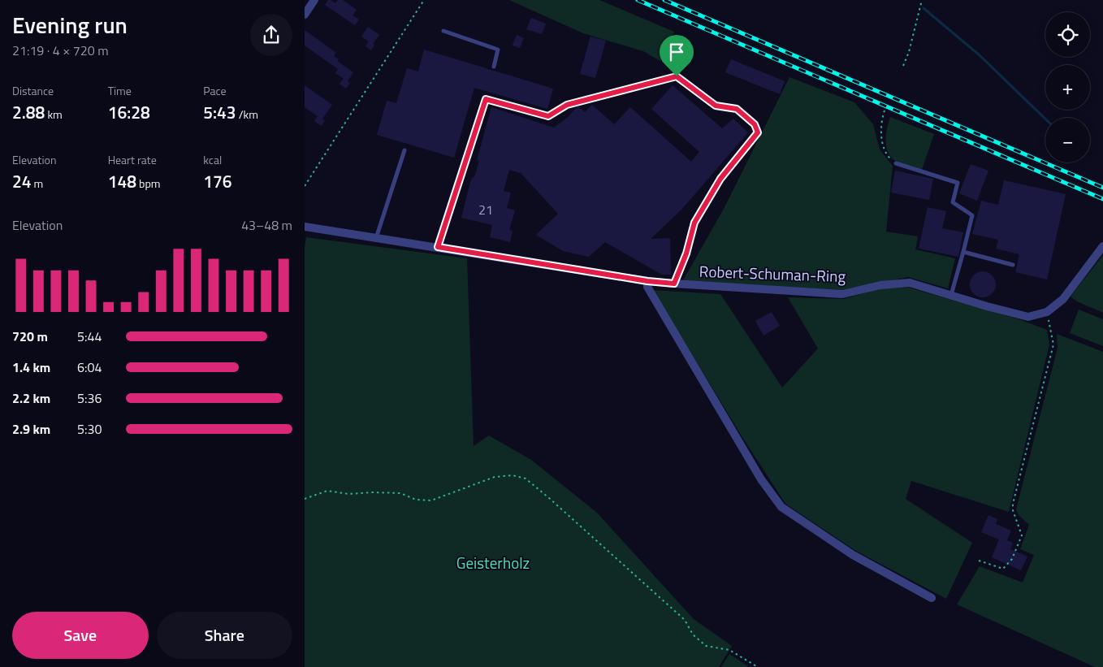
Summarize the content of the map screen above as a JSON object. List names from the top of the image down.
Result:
{
  "streets": {
    "street": ["Robert-Schuman-Ring"]
  },
  "parks": ["Geisterholz"],
  "house_numbers": ["21"],
  "page": {
    "heading": ["Evening run", "21:19 · 4 × 720 m"],
    "map_buttons": ["+", "−"],
    "stats": [
      ["Distance", "2.88 km"],
      ["Time", "16:28"],
      ["Pace", "5:43 /km"],
      ["Elevation", "24 m"],
      ["Heart rate", "148 bpm"],
      ["kcal", "176"]
    ],
    "chart": ["Elevation", "43–48 m"],
    "list": [
      {
        "name": "720 m",
        "note": "5:44"
      },
      {
        "name": "1.4 km",
        "note": "6:04"
      },
      {
        "name": "2.2 km",
        "note": "5:36"
      },
      {
        "name": "2.9 km",
        "note": "5:30"
      }
    ],
    "buttons": ["Save", "Share"]
  }
}
